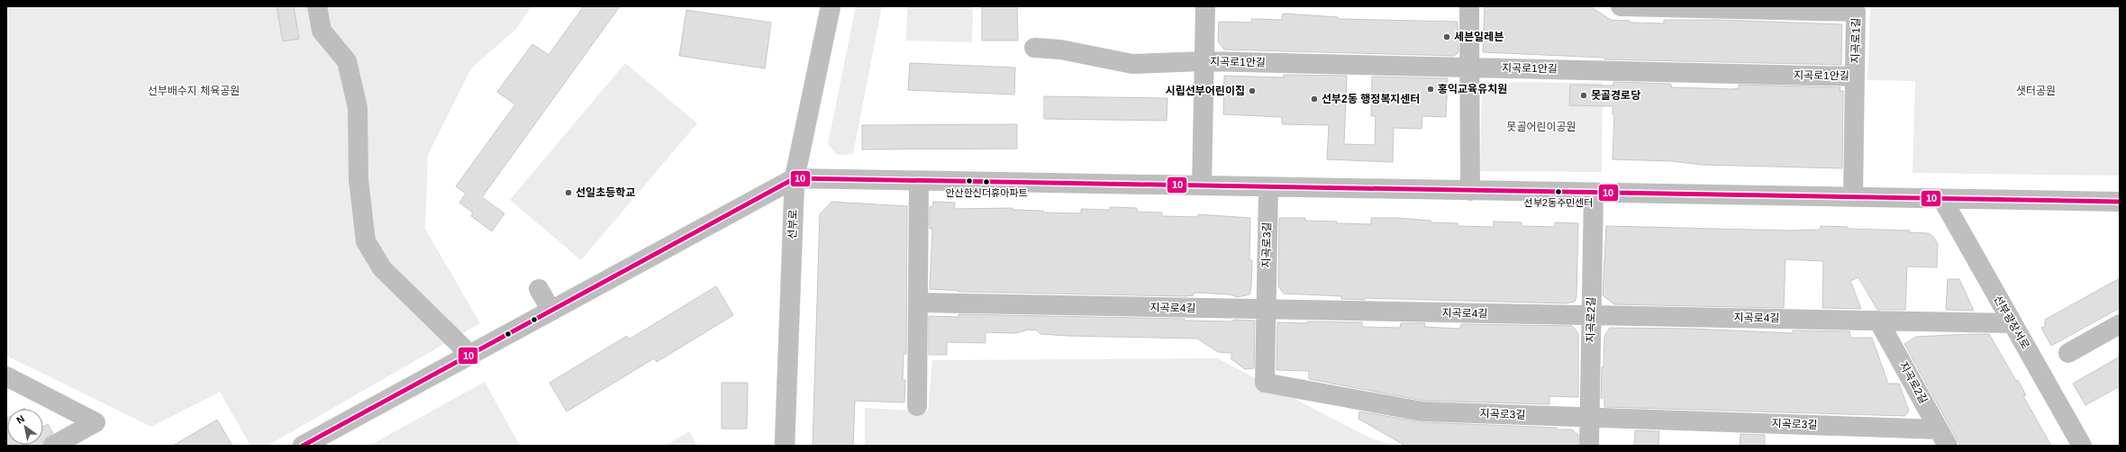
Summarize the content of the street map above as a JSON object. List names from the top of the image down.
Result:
{
  "streets": {
    "street": [
      "지곡로1길",
      "지곡로1안길",
      "선부로",
      "지곡로3길",
      "지곡로4길",
      "지곡로2길",
      "선부광장서로"
    ]
  },
  "crossings": [
    ["지곡로1길", "지곡로1안길"],
    ["지곡로3길", "지곡로4길"],
    ["지곡로3길", "지곡로2길"],
    ["지곡로4길", "지곡로2길"],
    ["지곡로4길", "선부광장서로"]
  ],
  "parks": ["선부배수지 체육공원", "샛터공원", "못골어린이공원"],
  "places": [
    "세븐일레븐",
    "홍익교육유치원",
    "시립선부어린이집",
    "못골경로당",
    "선부2동 행정복지센터",
    "안산한신더휴아파트",
    "선부2동주민센터",
    "선일초등학교"
  ],
  "lines": ["transit line 10"],
  "north": "top left"
}
